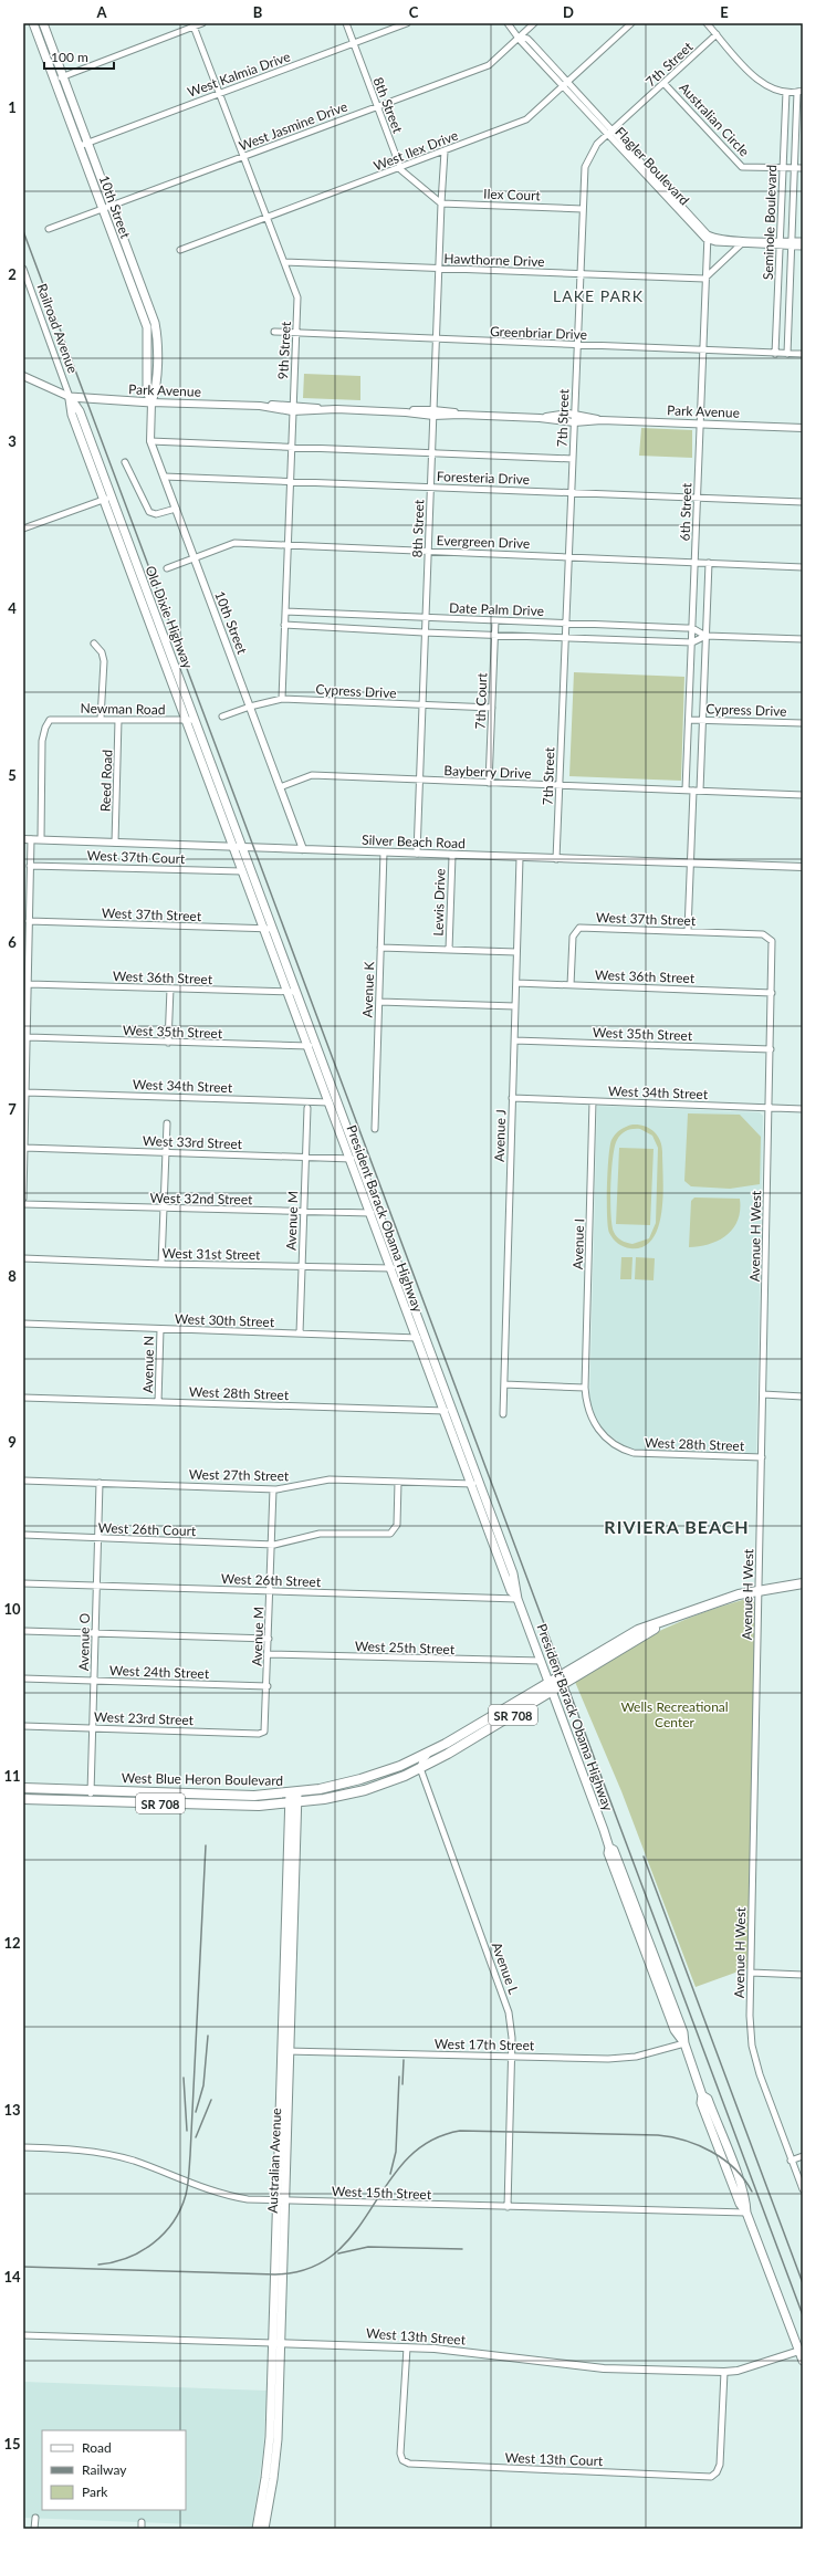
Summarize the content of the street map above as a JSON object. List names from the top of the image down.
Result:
{
  "streets": {
    "main road": [
      "10th Street",
      "Park Avenue",
      "Old Dixie Highway",
      "President Barack Obama Highway",
      "SR 708",
      "West Blue Heron Boulevard",
      "Australian Avenue"
    ],
    "street": [
      "7th Street",
      "West Kalmia Drive",
      "8th Street",
      "Australian Circle",
      "West Jasmine Drive",
      "West Ilex Drive",
      "Flagler Boulevard",
      "Ilex Court",
      "Seminole Boulevard",
      "Hawthorne Drive",
      "Railroad Avenue",
      "Greenbriar Drive",
      "9th Street",
      "Foresteria Drive",
      "6th Street",
      "Evergreen Drive",
      "Date Palm Drive",
      "Cypress Drive",
      "7th Court",
      "Newman Road",
      "Bayberry Drive",
      "Reed Road",
      "Silver Beach Road",
      "West 37th Court",
      "Lewis Drive",
      "West 37th Street",
      "West 36th Street",
      "Avenue K",
      "West 35th Street",
      "West 34th Street",
      "Avenue J",
      "West 33rd Street",
      "West 32nd Street",
      "Avenue M",
      "Avenue H West",
      "Avenue I",
      "West 31st Street",
      "West 30th Street",
      "Avenue N",
      "West 28th Street",
      "West 27th Street",
      "West 26th Court",
      "West 26th Street",
      "Avenue O",
      "West 25th Street",
      "West 24th Street",
      "West 23rd Street",
      "Avenue L",
      "West 17th Street",
      "West 15th Street",
      "West 13th Street",
      "West 13th Court"
    ]
  },
  "crossings": [
    ["7th Street", "Australian Circle"],
    ["7th Street", "Flagler Boulevard"],
    ["7th Street", "Ilex Court"],
    ["7th Street", "Hawthorne Drive"],
    ["7th Street", "Greenbriar Drive"],
    ["7th Street", "Park Avenue"],
    ["7th Street", "Foresteria Drive"],
    ["7th Street", "Evergreen Drive"],
    ["7th Street", "Date Palm Drive"],
    ["7th Street", "Bayberry Drive"],
    ["7th Street", "Silver Beach Road"],
    ["West Kalmia Drive", "8th Street"],
    ["West Kalmia Drive", "10th Street"],
    ["West Kalmia Drive", "9th Street"],
    ["8th Street", "West Jasmine Drive"],
    ["8th Street", "West Ilex Drive"],
    ["8th Street", "Ilex Court"],
    ["8th Street", "Hawthorne Drive"],
    ["8th Street", "Greenbriar Drive"],
    ["8th Street", "Park Avenue"],
    ["8th Street", "Foresteria Drive"],
    ["8th Street", "Evergreen Drive"],
    ["8th Street", "Date Palm Drive"],
    ["8th Street", "Cypress Drive"],
    ["8th Street", "Bayberry Drive"],
    ["8th Street", "Silver Beach Road"],
    ["Australian Circle", "Seminole Boulevard"],
    ["West Jasmine Drive", "Flagler Boulevard"],
    ["West Jasmine Drive", "10th Street"],
    ["West Jasmine Drive", "9th Street"],
    ["West Ilex Drive", "Flagler Boulevard"],
    ["West Ilex Drive", "9th Street"],
    ["Flagler Boulevard", "6th Street"],
    ["10th Street", "Park Avenue"],
    ["10th Street", "Foresteria Drive"],
    ["10th Street", "Evergreen Drive"],
    ["10th Street", "Cypress Drive"],
    ["10th Street", "Bayberry Drive"],
    ["10th Street", "Silver Beach Road"],
    ["Seminole Boulevard", "Greenbriar Drive"],
    ["Hawthorne Drive", "9th Street"],
    ["Hawthorne Drive", "6th Street"],
    ["Railroad Avenue", "Park Avenue"],
    ["Railroad Avenue", "Old Dixie Highway"],
    ["Greenbriar Drive", "9th Street"],
    ["Greenbriar Drive", "6th Street"],
    ["9th Street", "Park Avenue"],
    ["9th Street", "Foresteria Drive"],
    ["9th Street", "Evergreen Drive"],
    ["9th Street", "Date Palm Drive"],
    ["9th Street", "Cypress Drive"],
    ["Park Avenue", "6th Street"],
    ["Park Avenue", "Old Dixie Highway"],
    ["Foresteria Drive", "6th Street"],
    ["6th Street", "Evergreen Drive"],
    ["6th Street", "Date Palm Drive"],
    ["6th Street", "Cypress Drive"],
    ["6th Street", "Bayberry Drive"],
    ["Date Palm Drive", "7th Court"],
    ["Old Dixie Highway", "Newman Road"],
    ["Old Dixie Highway", "Silver Beach Road"],
    ["Old Dixie Highway", "President Barack Obama Highway"],
    ["Cypress Drive", "7th Court"],
    ["7th Court", "Bayberry Drive"],
    ["Newman Road", "Reed Road"],
    ["Newman Road", "Silver Beach Road"],
    ["Reed Road", "Silver Beach Road"],
    ["Silver Beach Road", "Lewis Drive"],
    ["Silver Beach Road", "Avenue K"],
    ["Silver Beach Road", "Avenue J"],
    ["Silver Beach Road", "President Barack Obama Highway"],
    ["West 37th Court", "President Barack Obama Highway"],
    ["West 37th Street", "West 36th Street"],
    ["West 37th Street", "President Barack Obama Highway"],
    ["West 37th Street", "Avenue H West"],
    ["West 36th Street", "Avenue J"],
    ["West 36th Street", "President Barack Obama Highway"],
    ["West 36th Street", "Avenue H West"],
    ["West 35th Street", "Avenue J"],
    ["West 35th Street", "President Barack Obama Highway"],
    ["West 35th Street", "Avenue H West"],
    ["West 34th Street", "Avenue J"],
    ["West 34th Street", "President Barack Obama Highway"],
    ["West 34th Street", "Avenue H West"],
    ["West 34th Street", "Avenue I"],
    ["West 33rd Street", "President Barack Obama Highway"],
    ["West 33rd Street", "Avenue M"],
    ["West 32nd Street", "President Barack Obama Highway"],
    ["West 32nd Street", "Avenue M"],
    ["President Barack Obama Highway", "West 31st Street"],
    ["President Barack Obama Highway", "West 30th Street"],
    ["President Barack Obama Highway", "West 28th Street"],
    ["President Barack Obama Highway", "West 27th Street"],
    ["President Barack Obama Highway", "West 26th Street"],
    ["President Barack Obama Highway", "West 25th Street"],
    ["President Barack Obama Highway", "West Blue Heron Boulevard"],
    ["President Barack Obama Highway", "West 17th Street"],
    ["President Barack Obama Highway", "West 15th Street"],
    ["President Barack Obama Highway", "West 13th Street"],
    ["Avenue M", "West 31st Street"],
    ["Avenue M", "West 30th Street"],
    ["Avenue M", "West 27th Street"],
    ["Avenue M", "West 26th Court"],
    ["Avenue M", "West 26th Street"],
    ["Avenue M", "West 25th Street"],
    ["Avenue M", "West 24th Street"],
    ["Avenue M", "West 23rd Street"],
    ["Avenue H West", "West 28th Street"],
    ["Avenue H West", "West Blue Heron Boulevard"],
    ["Avenue I", "West 28th Street"],
    ["West 30th Street", "Avenue N"],
    ["Avenue N", "West 28th Street"],
    ["West 27th Street", "West 26th Court"],
    ["West 27th Street", "Avenue O"],
    ["West 26th Court", "Avenue O"],
    ["West 26th Street", "Avenue O"],
    ["Avenue O", "West 24th Street"],
    ["Avenue O", "West 23rd Street"],
    ["Avenue O", "West Blue Heron Boulevard"],
    ["West Blue Heron Boulevard", "Avenue L"],
    ["West Blue Heron Boulevard", "Australian Avenue"],
    ["Avenue L", "West 17th Street"],
    ["Avenue L", "West 15th Street"],
    ["West 17th Street", "Australian Avenue"],
    ["Australian Avenue", "West 15th Street"],
    ["Australian Avenue", "West 13th Street"],
    ["West 13th Street", "West 13th Court"]
  ],
  "districts": ["LAKE PARK", "RIVIERA BEACH"],
  "parks": ["Wells Recreational Center"],
  "legend": ["Road", "Railway", "Park"],
  "scale_bar": "100 m",
  "grid": {
    "columns": [
      "A",
      "B",
      "C",
      "D",
      "E"
    ],
    "rows": [
      "1",
      "2",
      "3",
      "4",
      "5",
      "6",
      "7",
      "8",
      "9",
      "10",
      "11",
      "12",
      "13",
      "14",
      "15"
    ]
  }
}
